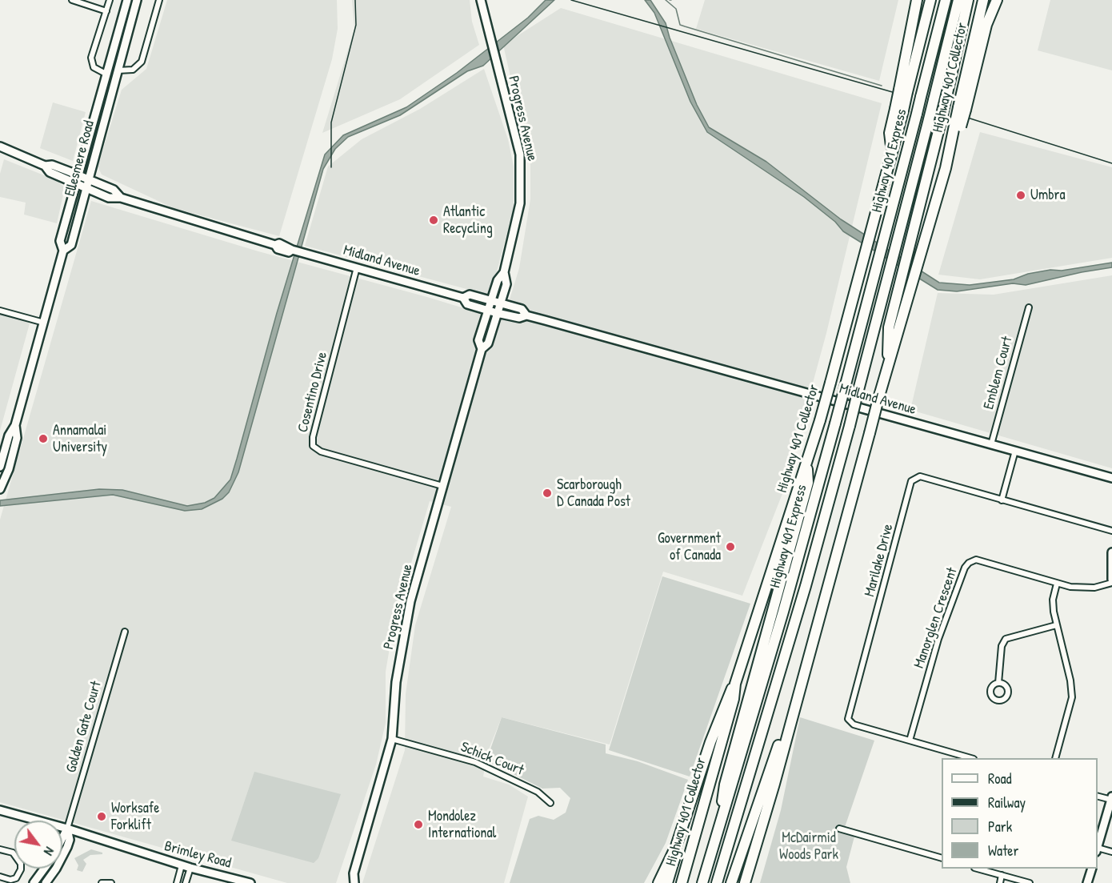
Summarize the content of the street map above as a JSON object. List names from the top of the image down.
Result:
{
  "streets": {
    "highway": ["Highway 401 Collector", "Highway 401 Express"],
    "main road": [
      "Progress Avenue",
      "Ellesmere Road",
      "Midland Avenue",
      "Brimley Road"
    ],
    "street": [
      "Emblem Court",
      "Cosentino Drive",
      "Marilake Drive",
      "Manorglen Crescent",
      "Golden Gate Court",
      "Schick Court"
    ]
  },
  "crossings": [
    ["Progress Avenue", "Midland Avenue"],
    ["Progress Avenue", "Cosentino Drive"],
    ["Progress Avenue", "Schick Court"],
    ["Ellesmere Road", "Midland Avenue"],
    ["Midland Avenue", "Emblem Court"],
    ["Midland Avenue", "Cosentino Drive"],
    ["Marilake Drive", "Manorglen Crescent"],
    ["Golden Gate Court", "Brimley Road"]
  ],
  "parks": ["McDairmid Woods Park"],
  "places": [
    "Umbra",
    "Atlantic Recycling",
    "Annamalai University",
    "Scarborough D Canada Post",
    "Government of Canada",
    "Worksafe Forklift",
    "Mondolez International"
  ],
  "legend": [
    "Road",
    "Railway",
    "Park",
    "Water"
  ],
  "north": "bottom right"
}
